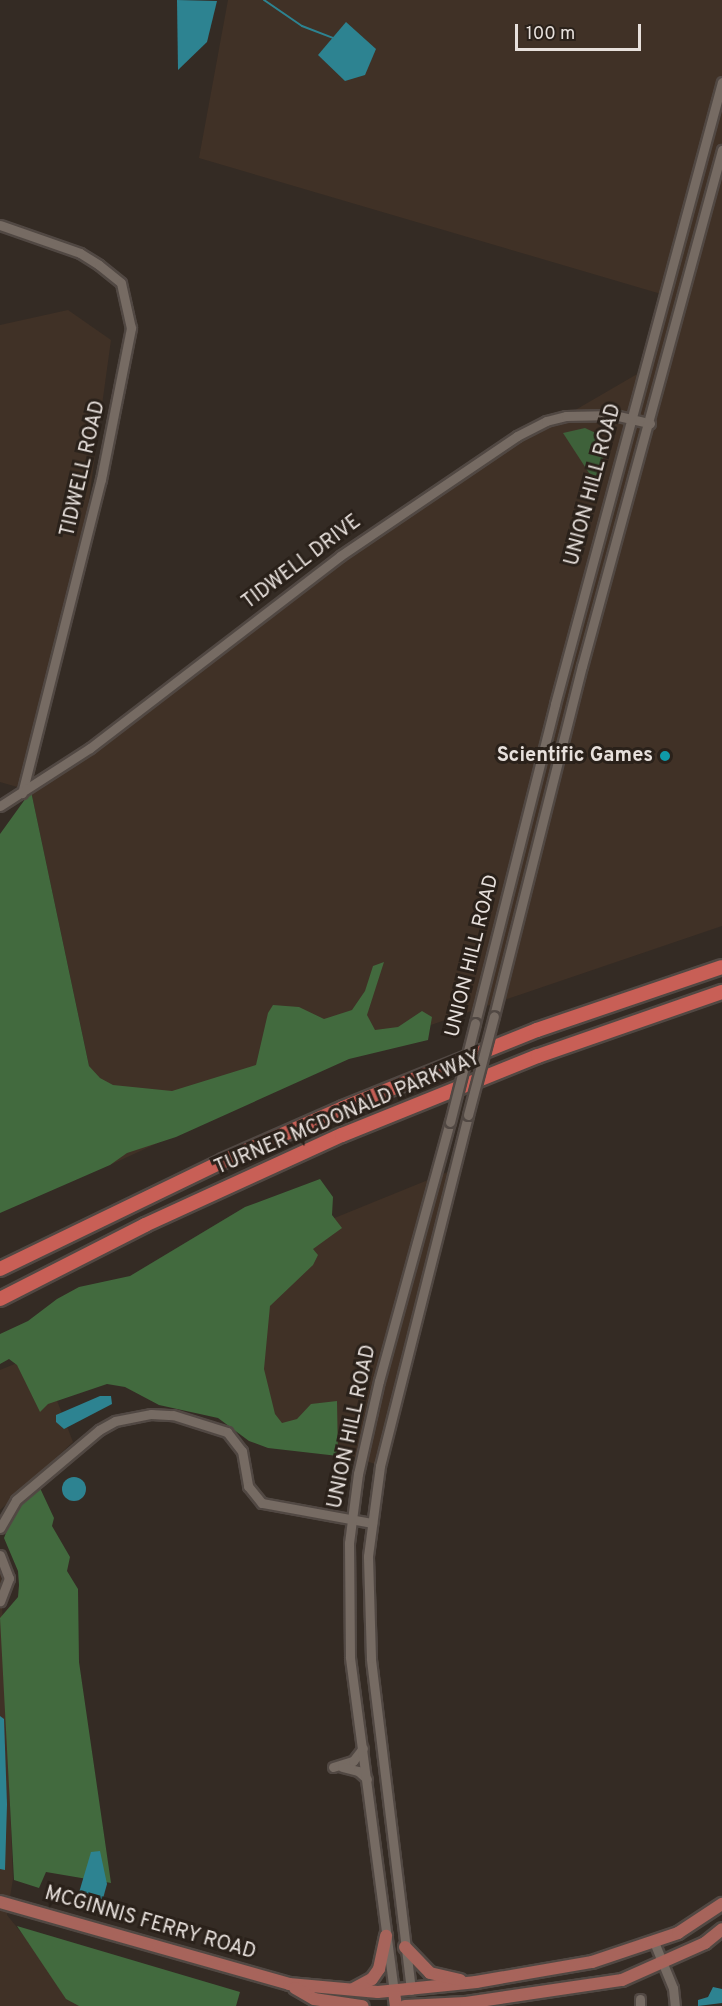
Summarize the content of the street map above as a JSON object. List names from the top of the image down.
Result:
{
  "streets": {
    "highway": ["TURNER MCDONALD PARKWAY"],
    "main road": ["MCGINNIS FERRY ROAD"],
    "street": ["TIDWELL ROAD", "UNION HILL ROAD", "TIDWELL DRIVE"]
  },
  "crossings": [
    ["TIDWELL ROAD", "TIDWELL DRIVE"],
    ["UNION HILL ROAD", "TIDWELL DRIVE"],
    ["UNION HILL ROAD", "MCGINNIS FERRY ROAD"]
  ],
  "places": ["Scientific Games"],
  "scale_bar": "100 m"
}
